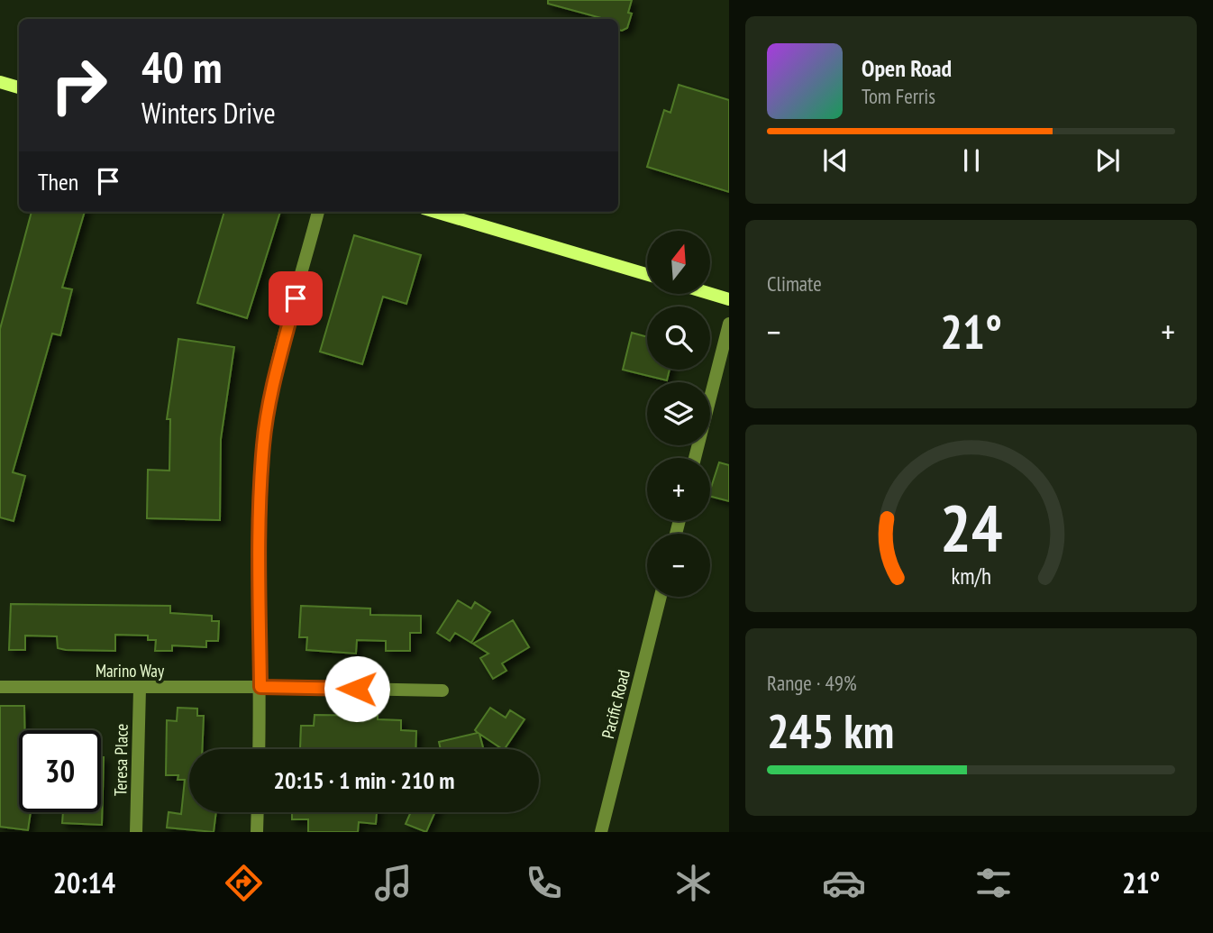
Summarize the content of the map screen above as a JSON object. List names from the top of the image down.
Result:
{
  "streets": {
    "street": ["Marino Way", "Pacific Road", "Teresa Place"]
  },
  "crossings": [
    ["Marino Way", "Teresa Place"]
  ],
  "north": "top",
  "page": {
    "turn": ["40 m", "Winters Drive"],
    "song": ["Open Road", "Tom Ferris"],
    "then": "Then",
    "tile": [
      "Climate",
      ["Range · 49%", "245 km"]
    ],
    "map_buttons": ["+", "−"],
    "heat": ["−", "21°", "+"],
    "limit": "30",
    "trip": "20:15 · 1 min · 210 m",
    "tabs": ["20:14", "21°"],
    "gauge": ["24", "km/h"]
  }
}
